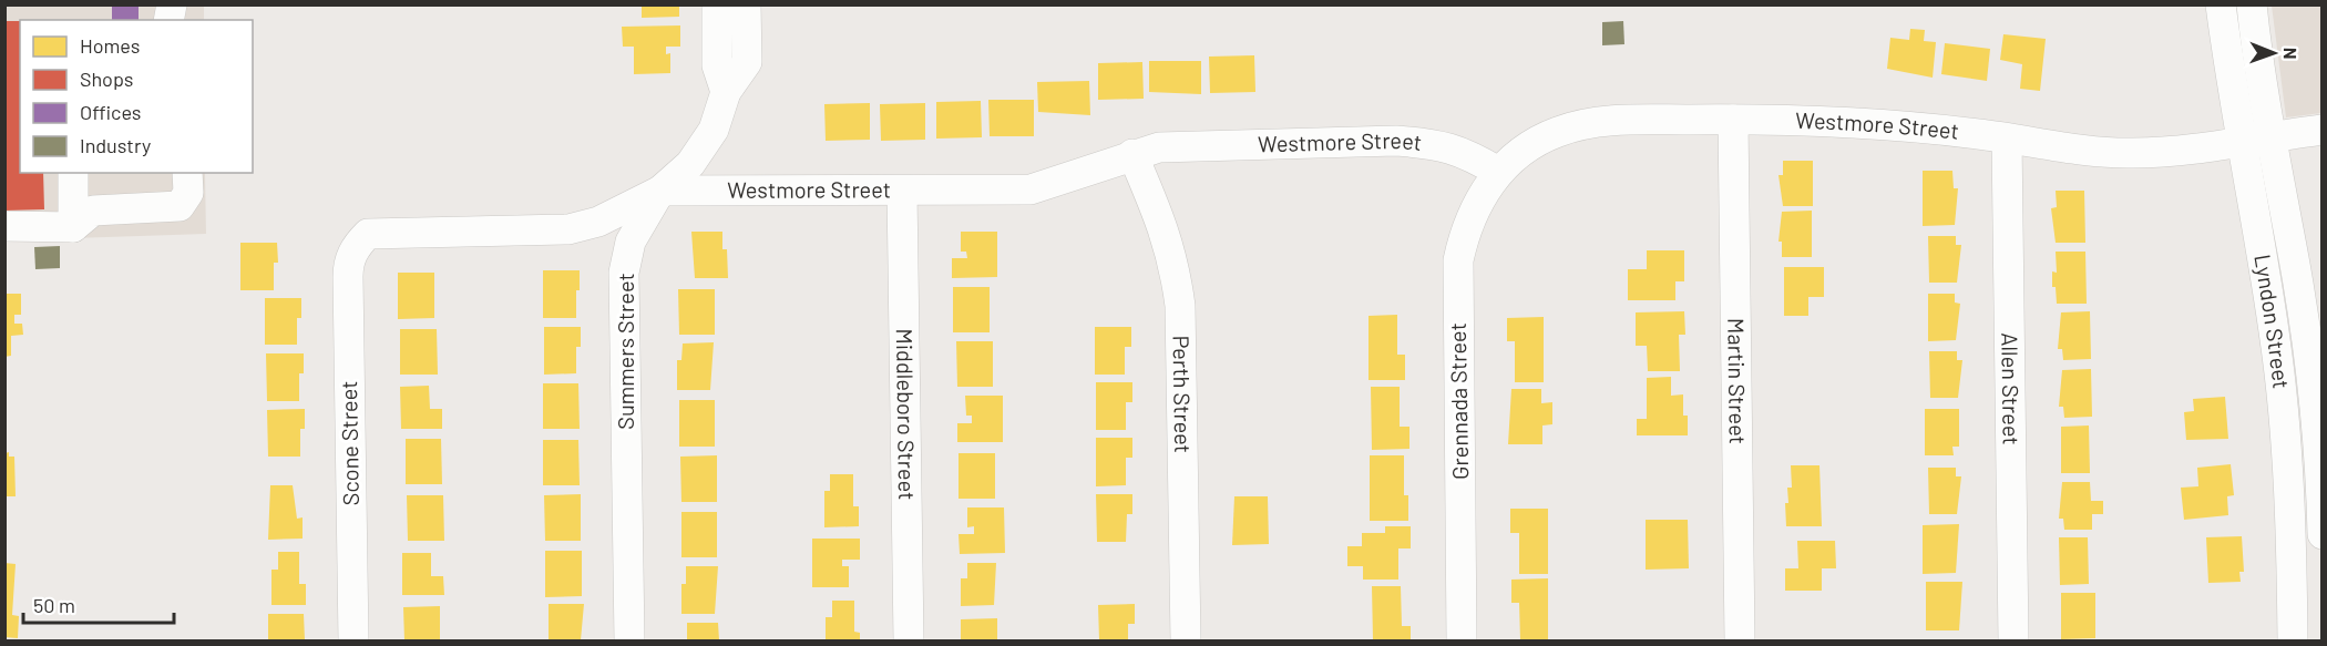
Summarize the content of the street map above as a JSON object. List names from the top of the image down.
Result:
{
  "streets": {
    "street": [
      "Westmore Street",
      "Lyndon Street",
      "Summers Street",
      "Martin Street",
      "Allen Street",
      "Perth Street",
      "Grennada Street",
      "Middleboro Street",
      "Scone Street"
    ]
  },
  "crossings": [
    ["Westmore Street", "Lyndon Street"],
    ["Westmore Street", "Summers Street"],
    ["Westmore Street", "Martin Street"],
    ["Westmore Street", "Allen Street"],
    ["Westmore Street", "Perth Street"],
    ["Westmore Street", "Grennada Street"],
    ["Westmore Street", "Middleboro Street"],
    ["Westmore Street", "Scone Street"]
  ],
  "legend": [
    "Homes",
    "Shops",
    "Offices",
    "Industry"
  ],
  "scale_bar": "50 m",
  "north": "right"
}
